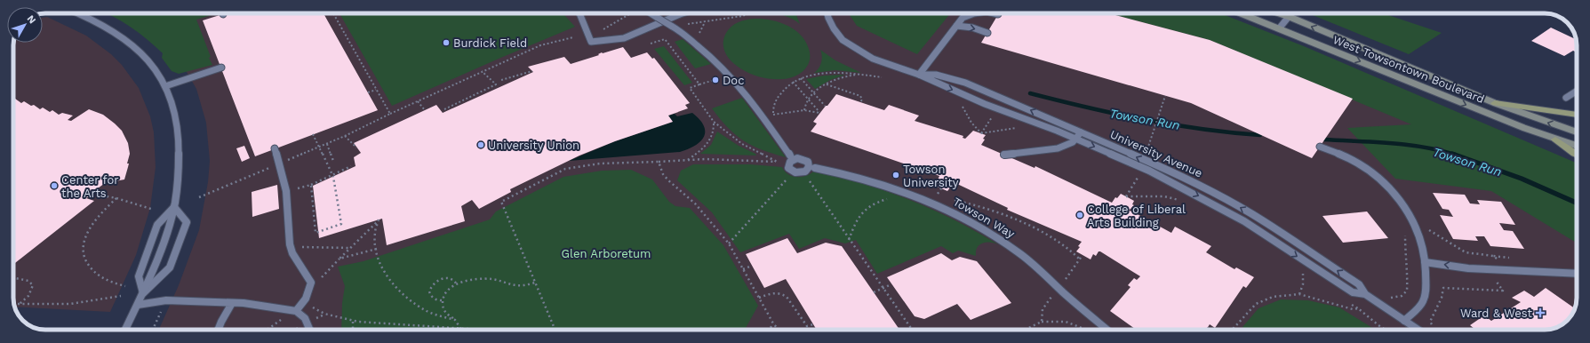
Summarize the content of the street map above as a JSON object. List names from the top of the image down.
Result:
{
  "streets": {
    "main road": ["West Towsontown Boulevard"],
    "street": ["University Avenue", "Towson Way"]
  },
  "water": ["Towson Run"],
  "parks": ["Glen Arboretum"],
  "places": {
    "other": [
      "Burdick Field",
      "Doc",
      "University Union",
      "Towson University",
      "Center for the Arts",
      "College of Liberal Arts Building"
    ],
    "health": ["Ward & West"]
  },
  "north": "top right"
}
